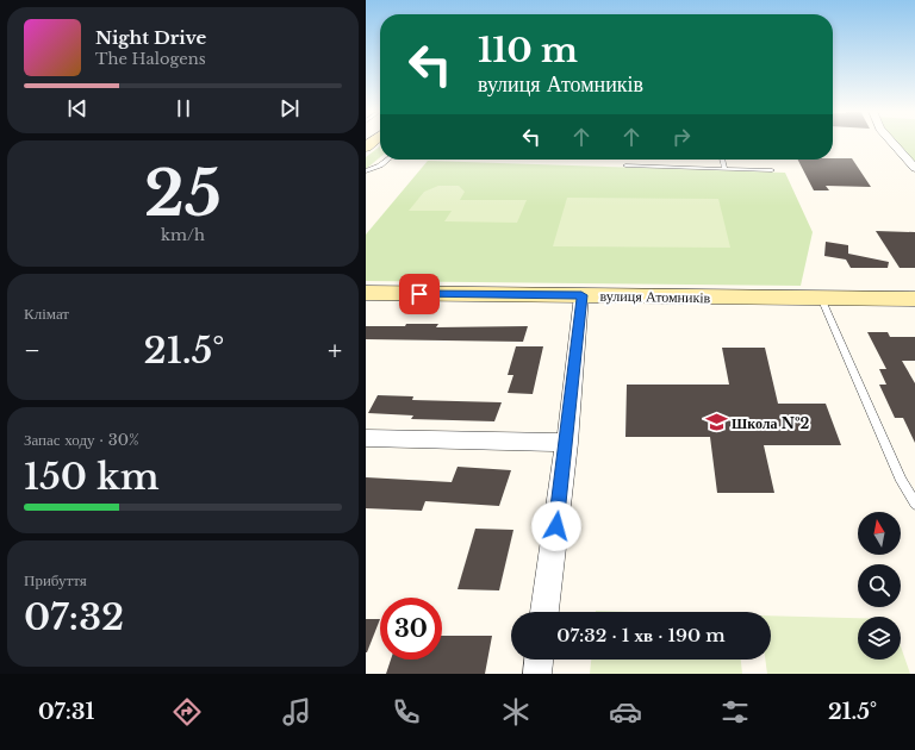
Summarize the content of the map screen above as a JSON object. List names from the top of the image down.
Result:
{
  "streets": {
    "street": ["вулиця Атомників"]
  },
  "places": {
    "school or university": ["Школа №2"]
  },
  "north": "top",
  "page": {
    "turn": ["110 m", "вулиця Атомників"],
    "song": ["Night Drive", "The Halogens"],
    "tile": [
      ["25", "km/h"],
      "Клімат",
      ["Запас ходу · 30%", "150 km"],
      ["Прибуття", "07:32"]
    ],
    "heat": ["−", "21.5°", "+"],
    "limit": "30",
    "trip": "07:32 · 1 хв · 190 m",
    "tabs": ["07:31", "21.5°"]
  }
}
